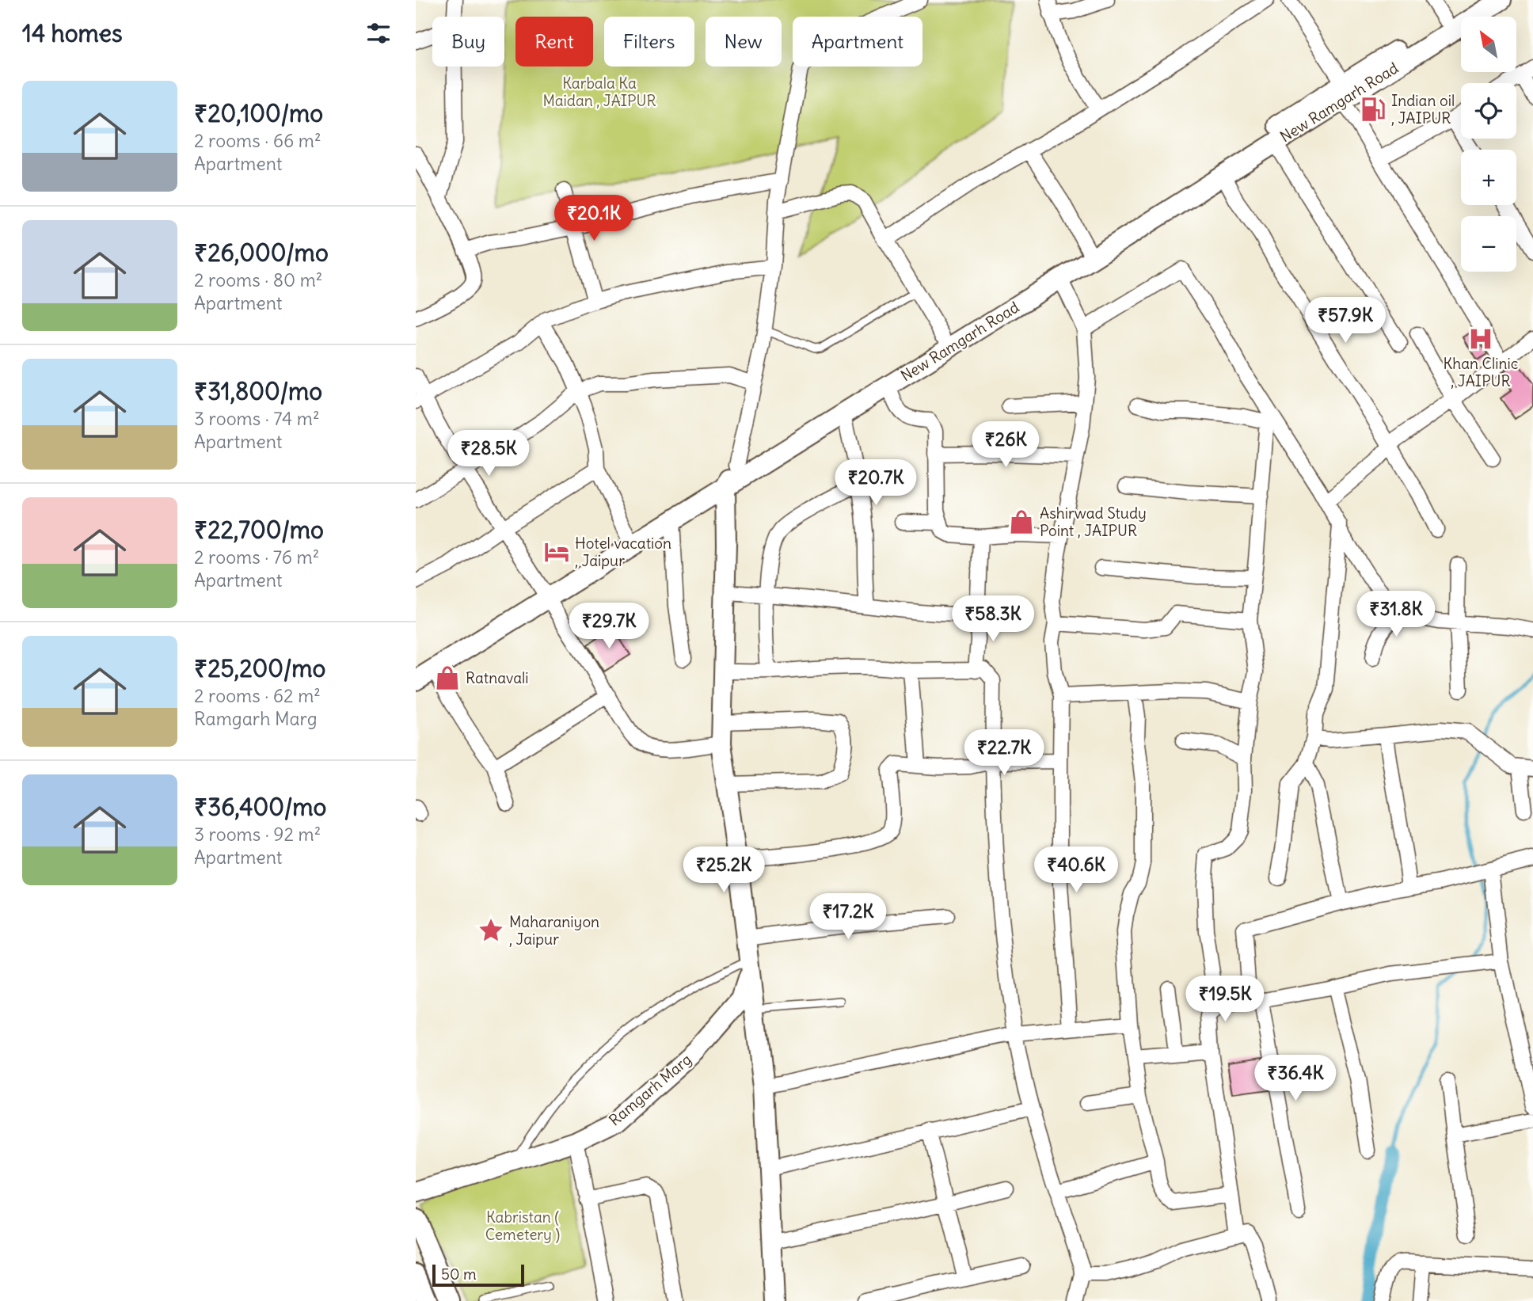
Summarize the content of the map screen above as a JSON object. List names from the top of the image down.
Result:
{
  "streets": {
    "street": ["New Ramgarh Road", "Ramgarh Marg"]
  },
  "parks": ["Karbala Ka Maidan , JAIPUR", "Kabristan ( Cemetery )"],
  "places": {
    "fuel station": ["Indian oil , JAIPUR"],
    "hospital": ["Khan Clinic , JAIPUR"],
    "shop": ["Ashirwad Study Point , JAIPUR", "Ratnavali"],
    "hotel": ["Hotel vacation , Jaipur"],
    "place": ["Maharaniyon , Jaipur"]
  },
  "scale_bar": "50 m",
  "north": "top left",
  "page": {
    "heading": "14 homes",
    "map_buttons": ["+", "−"],
    "chip": [
      "Buy",
      "Rent",
      "Filters",
      "New",
      "Apartment"
    ],
    "list": [
      {
        "name": "₹20,100/mo",
        "note": "2 rooms · 66 m² · Apartment"
      },
      {
        "name": "₹26,000/mo",
        "note": "2 rooms · 80 m² · Apartment"
      },
      {
        "name": "₹31,800/mo",
        "note": "3 rooms · 74 m² · Apartment"
      },
      {
        "name": "₹22,700/mo",
        "note": "2 rooms · 76 m² · Apartment"
      },
      {
        "name": "₹25,200/mo",
        "note": "2 rooms · 62 m² · Ramgarh Marg"
      },
      {
        "name": "₹36,400/mo",
        "note": "3 rooms · 92 m² · Apartment"
      }
    ],
    "price": [
      "₹20.1K",
      "₹57.9K",
      "₹26K",
      "₹28.5K",
      "₹20.7K",
      "₹31.8K",
      "₹58.3K",
      "₹29.7K",
      "₹22.7K",
      "₹25.2K",
      "₹40.6K",
      "₹17.2K",
      "₹19.5K",
      "₹36.4K"
    ],
    "scale": "50 m"
  }
}
